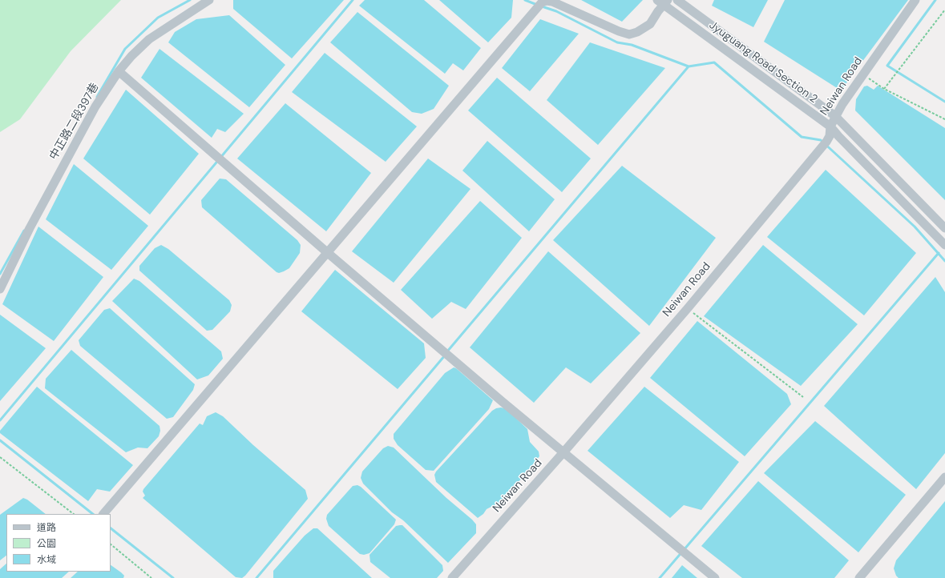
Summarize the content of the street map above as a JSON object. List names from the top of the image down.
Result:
{
  "streets": {
    "street": ["Jyuguang Road Section 2", "Neiwan Road", "中正路二段397巷"]
  },
  "crossings": [
    ["Jyuguang Road Section 2", "Neiwan Road"]
  ],
  "legend": ["道路", "公園", "水域"]
}
